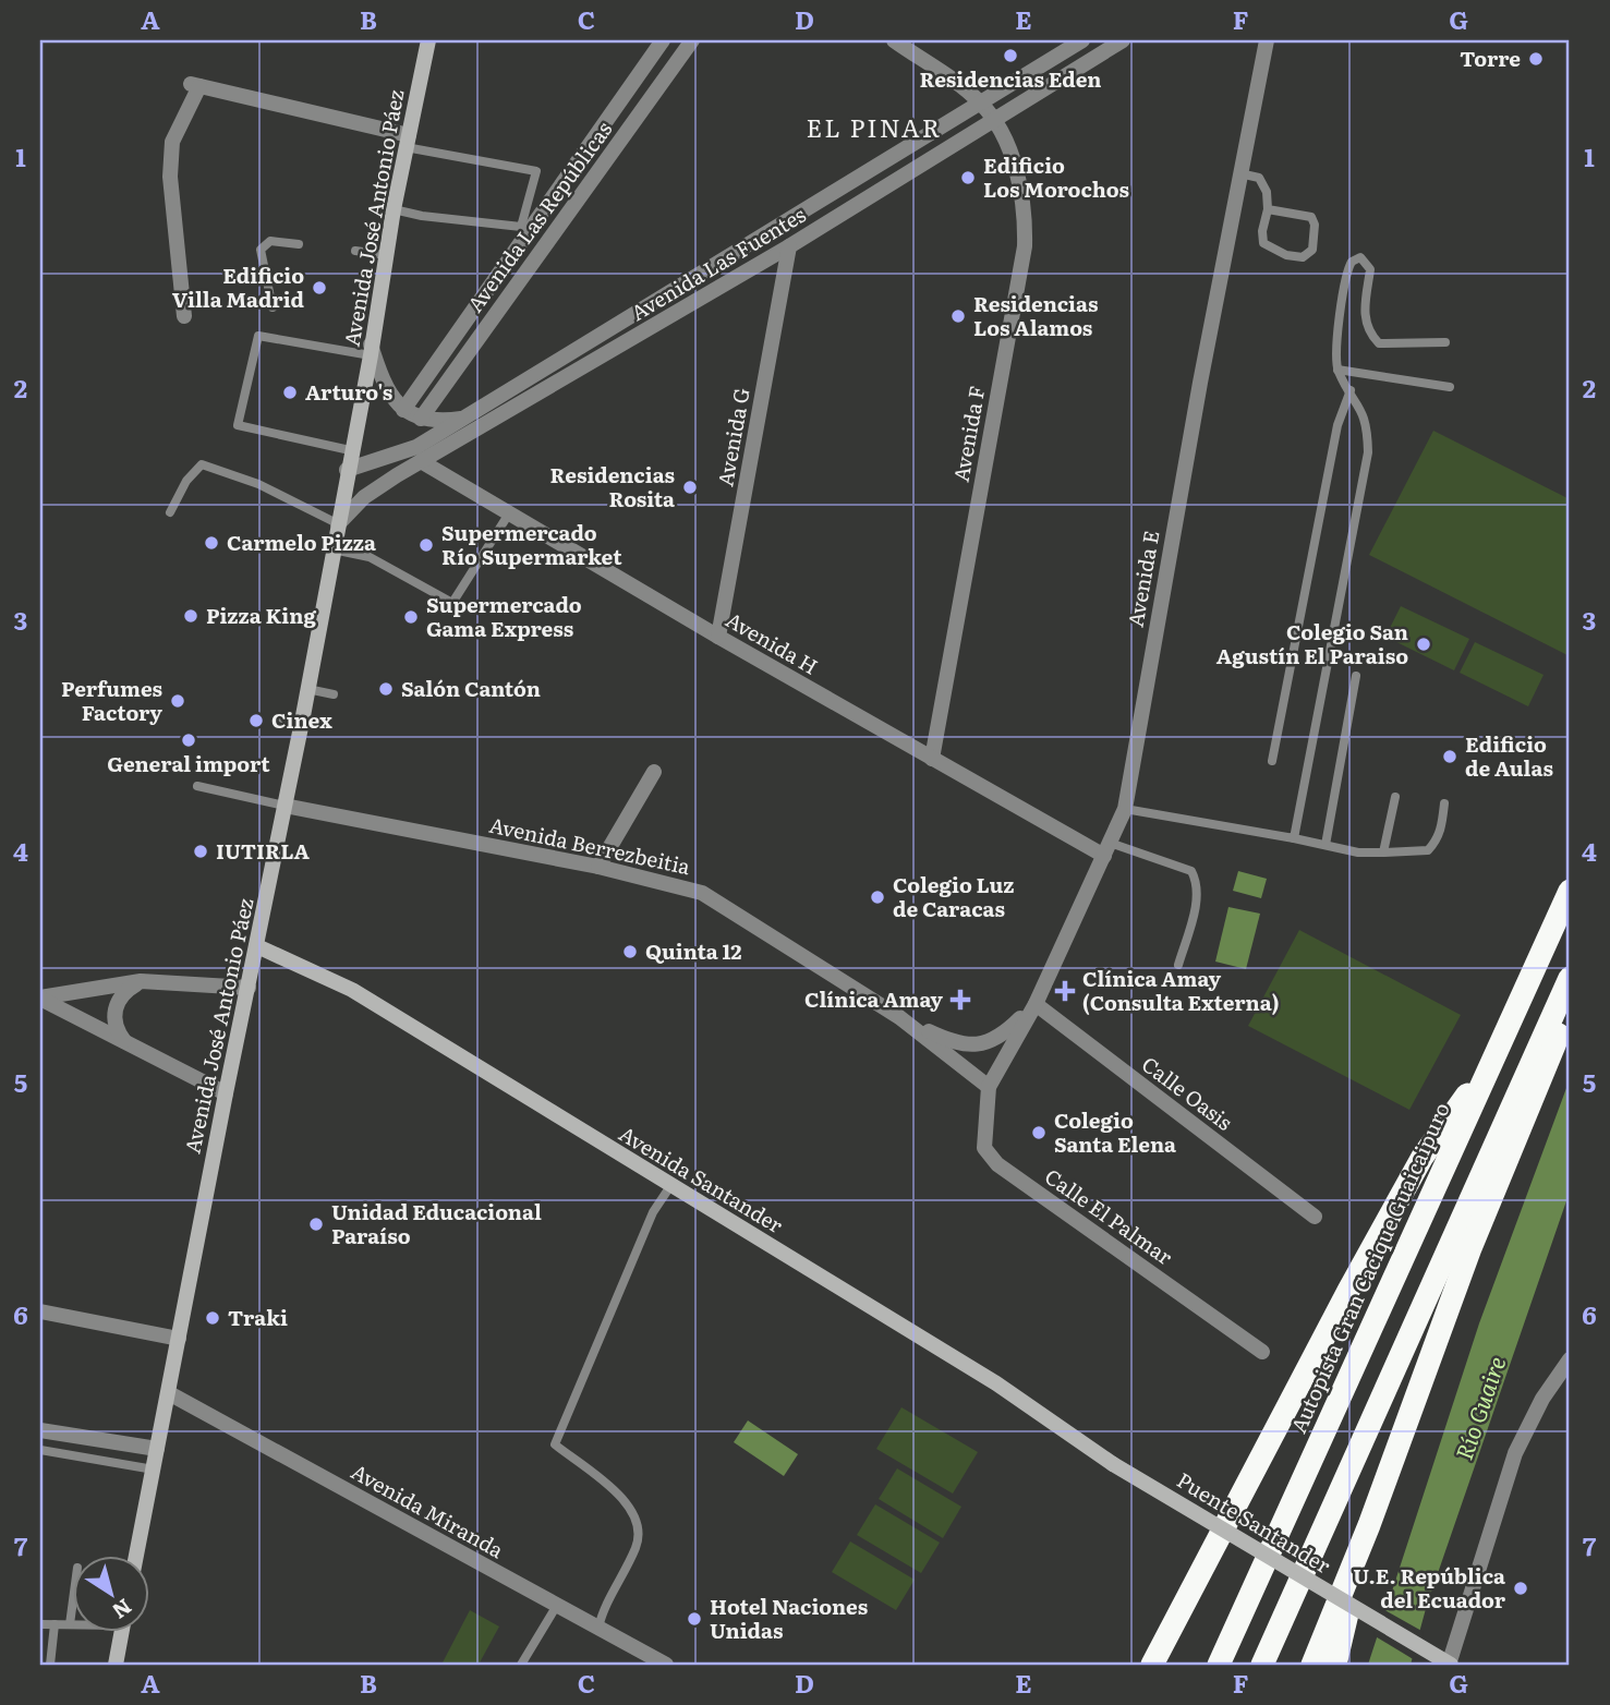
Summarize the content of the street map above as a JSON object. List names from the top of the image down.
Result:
{
  "streets": {
    "highway": ["Autopista Gran Cacique Guaicaipuro"],
    "main road": ["Avenida José Antonio Páez", "Avenida Santander", "Puente Santander"],
    "street": [
      "Avenida Las Repúblicas",
      "Avenida Las Fuentes",
      "Avenida F",
      "Avenida G",
      "Avenida E",
      "Avenida H",
      "Avenida Berrezbeitia",
      "Calle Oasis",
      "Calle El Palmar",
      "Avenida Miranda"
    ]
  },
  "crossings": [
    ["Avenida José Antonio Páez", "Avenida Las Fuentes"],
    ["Avenida José Antonio Páez", "Avenida Berrezbeitia"],
    ["Avenida José Antonio Páez", "Avenida Santander"],
    ["Avenida José Antonio Páez", "Avenida Miranda"],
    ["Avenida Las Fuentes", "Avenida F"],
    ["Avenida Las Fuentes", "Avenida G"],
    ["Avenida Las Fuentes", "Avenida H"],
    ["Avenida F", "Avenida H"],
    ["Avenida G", "Avenida H"],
    ["Avenida E", "Avenida H"],
    ["Avenida E", "Avenida Berrezbeitia"],
    ["Avenida E", "Calle Oasis"],
    ["Avenida E", "Calle El Palmar"],
    ["Avenida Berrezbeitia", "Calle Oasis"],
    ["Avenida Berrezbeitia", "Calle El Palmar"],
    ["Avenida Santander", "Puente Santander"]
  ],
  "districts": ["EL PINAR"],
  "water": ["Río Guaire"],
  "places": {
    "other": [
      "Residencias Eden",
      "Torre",
      "Edificio Los Morochos",
      "Edificio Villa Madrid",
      "Residencias Los Alamos",
      "Arturo's",
      "Residencias Rosita",
      "Carmelo Pizza",
      "Supermercado Río Supermarket",
      "Pizza King",
      "Supermercado Gama Express",
      "Colegio San Agustín El Paraiso",
      "Salón Cantón",
      "Perfumes Factory",
      "Cinex",
      "General import",
      "Edificio de Aulas",
      "IUTIRLA",
      "Colegio Luz de Caracas",
      "Quinta 12",
      "Colegio Santa Elena",
      "Unidad Educacional Paraíso",
      "Traki",
      "U.E. República del Ecuador",
      "Hotel Naciones Unidas"
    ],
    "health": ["Clínica Amay (Consulta Externa)", "Clínica Amay"]
  },
  "north": "bottom right",
  "grid": {
    "columns": [
      "A",
      "B",
      "C",
      "D",
      "E",
      "F",
      "G"
    ],
    "rows": [
      "1",
      "2",
      "3",
      "4",
      "5",
      "6",
      "7"
    ]
  }
}
